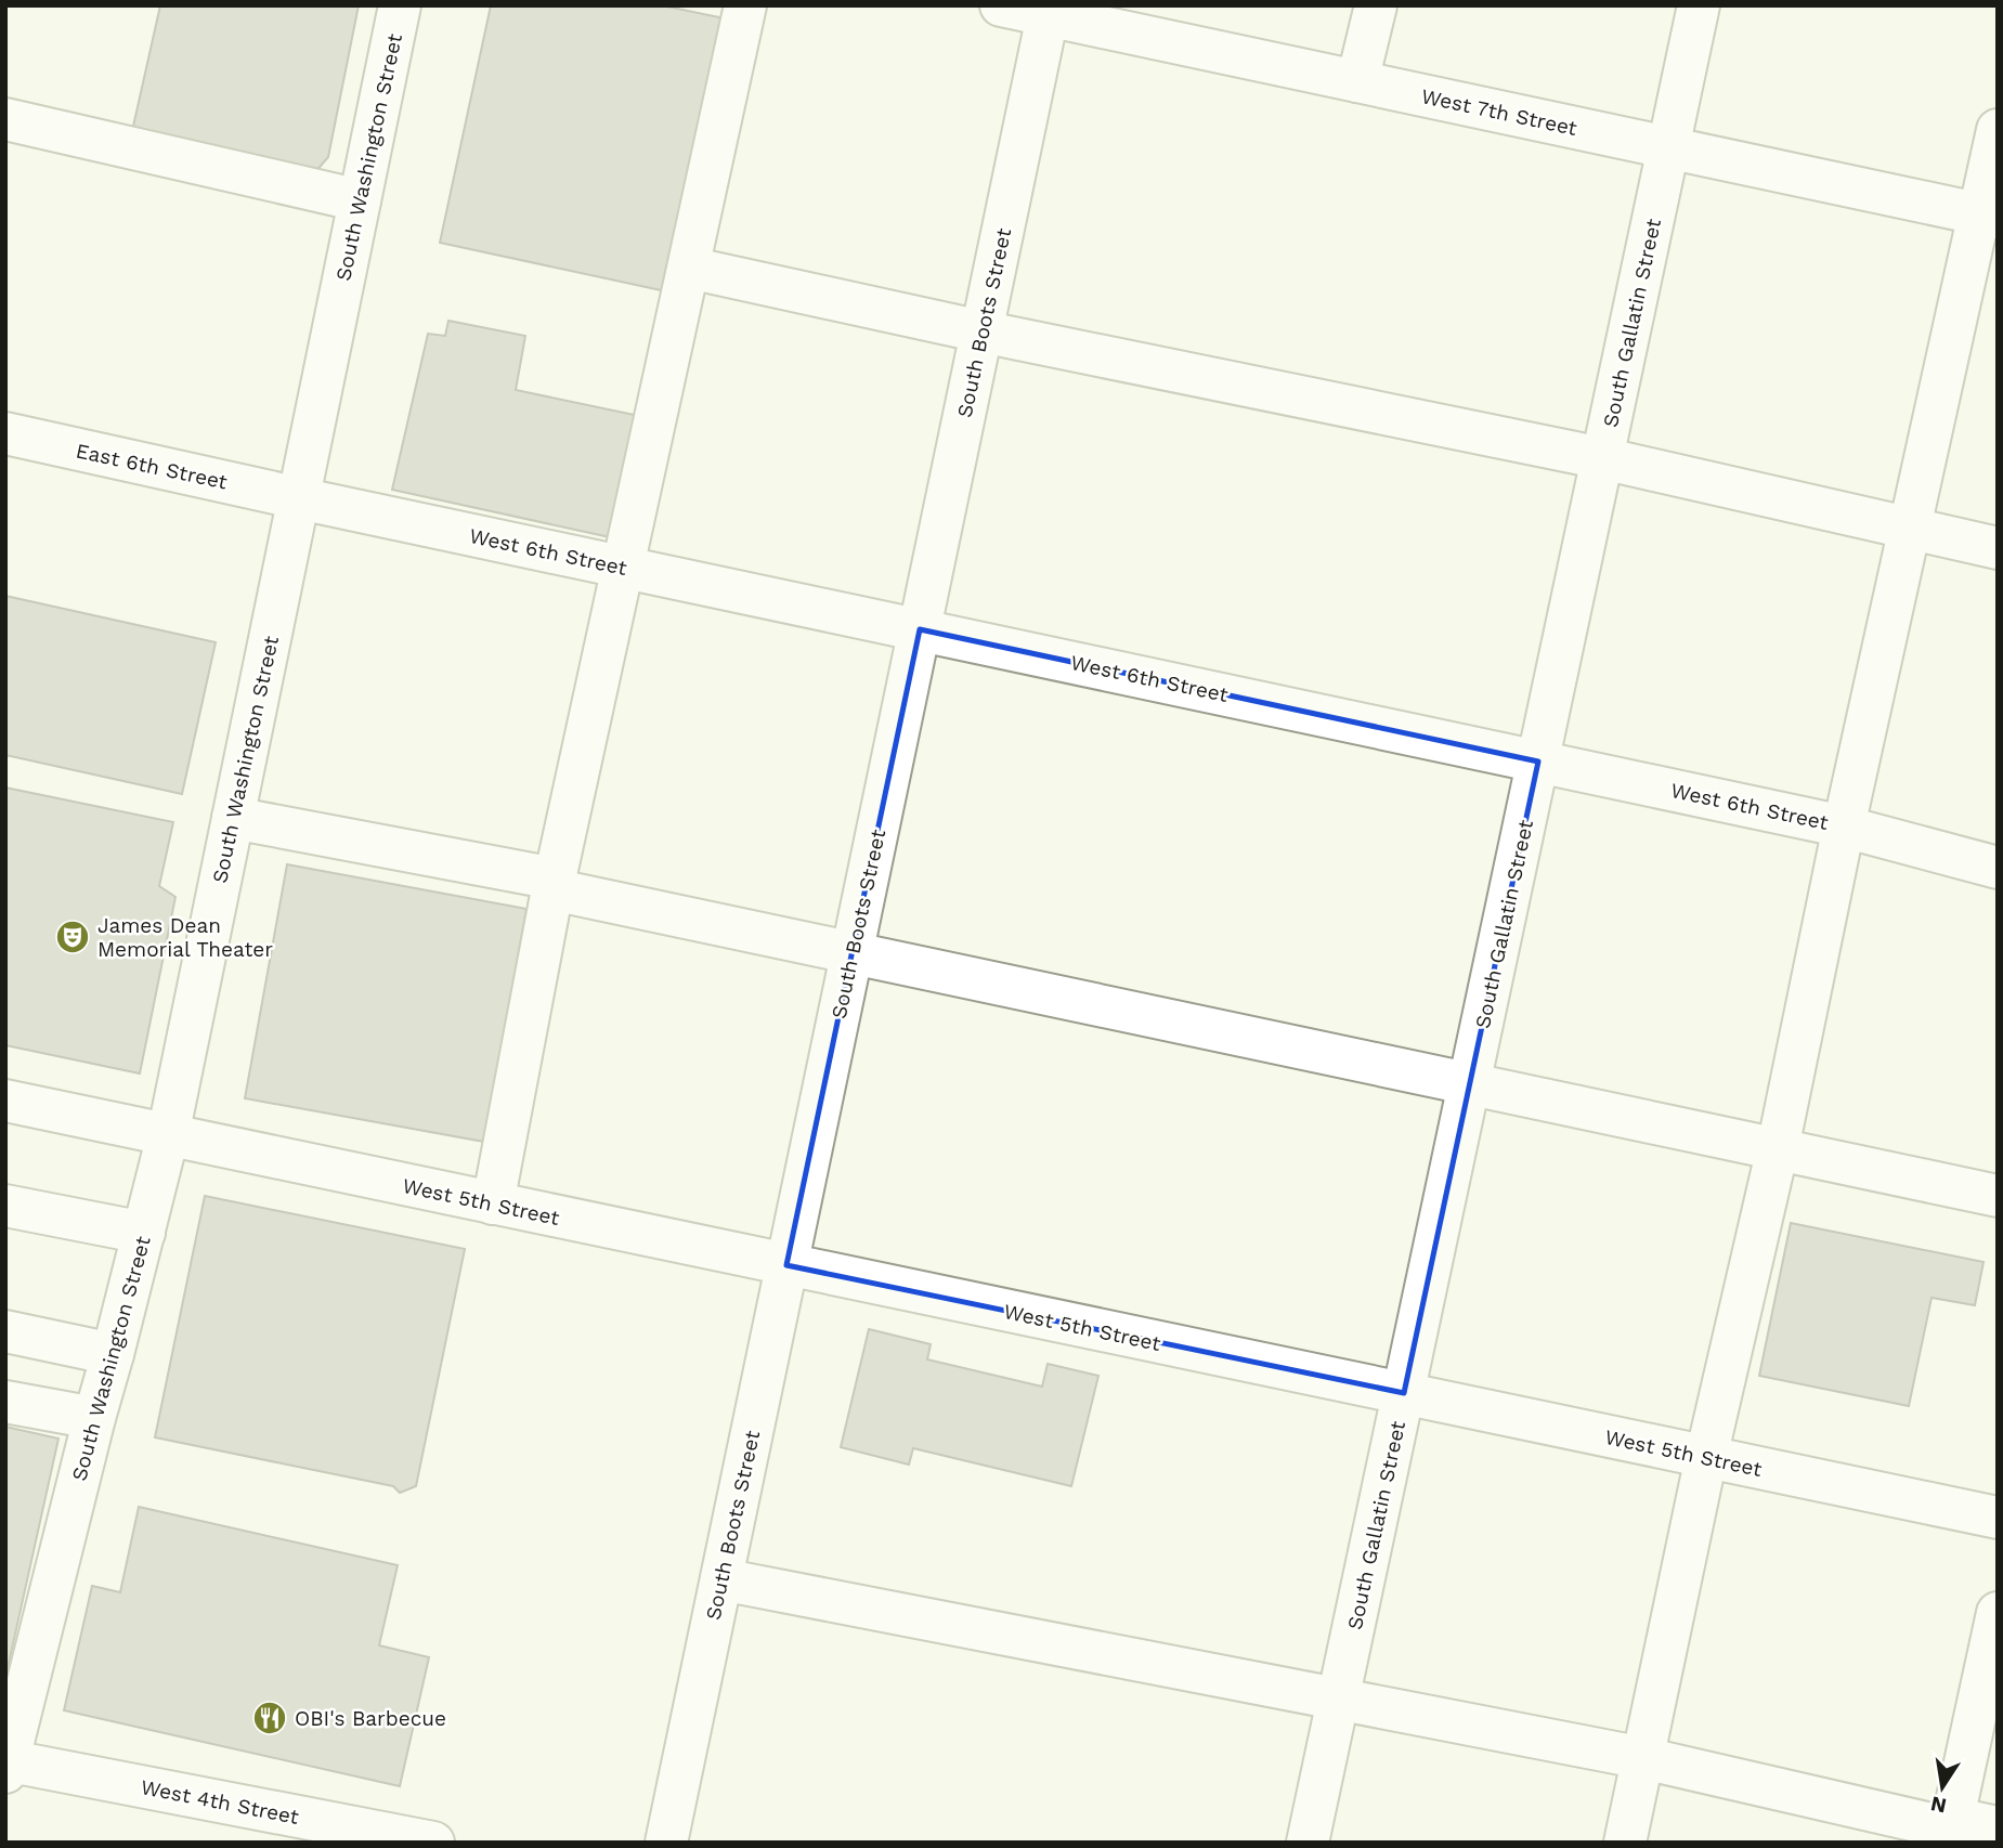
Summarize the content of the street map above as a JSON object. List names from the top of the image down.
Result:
{
  "streets": {
    "main road": [
      "West 7th Street",
      "South Washington Street",
      "South Boots Street",
      "South Gallatin Street",
      "East 6th Street",
      "West 6th Street",
      "West 5th Street",
      "West 4th Street"
    ]
  },
  "crossings": [
    ["West 7th Street", "South Boots Street"],
    ["West 7th Street", "South Gallatin Street"],
    ["South Washington Street", "East 6th Street"],
    ["South Washington Street", "West 6th Street"],
    ["South Washington Street", "West 5th Street"],
    ["South Washington Street", "West 4th Street"],
    ["South Boots Street", "West 6th Street"],
    ["South Boots Street", "West 5th Street"],
    ["South Gallatin Street", "West 6th Street"],
    ["South Gallatin Street", "West 5th Street"],
    ["East 6th Street", "West 6th Street"]
  ],
  "places": {
    "theatre": ["James Dean Memorial Theater"],
    "restaurant": ["OBI's Barbecue"]
  },
  "north": "bottom"
}
